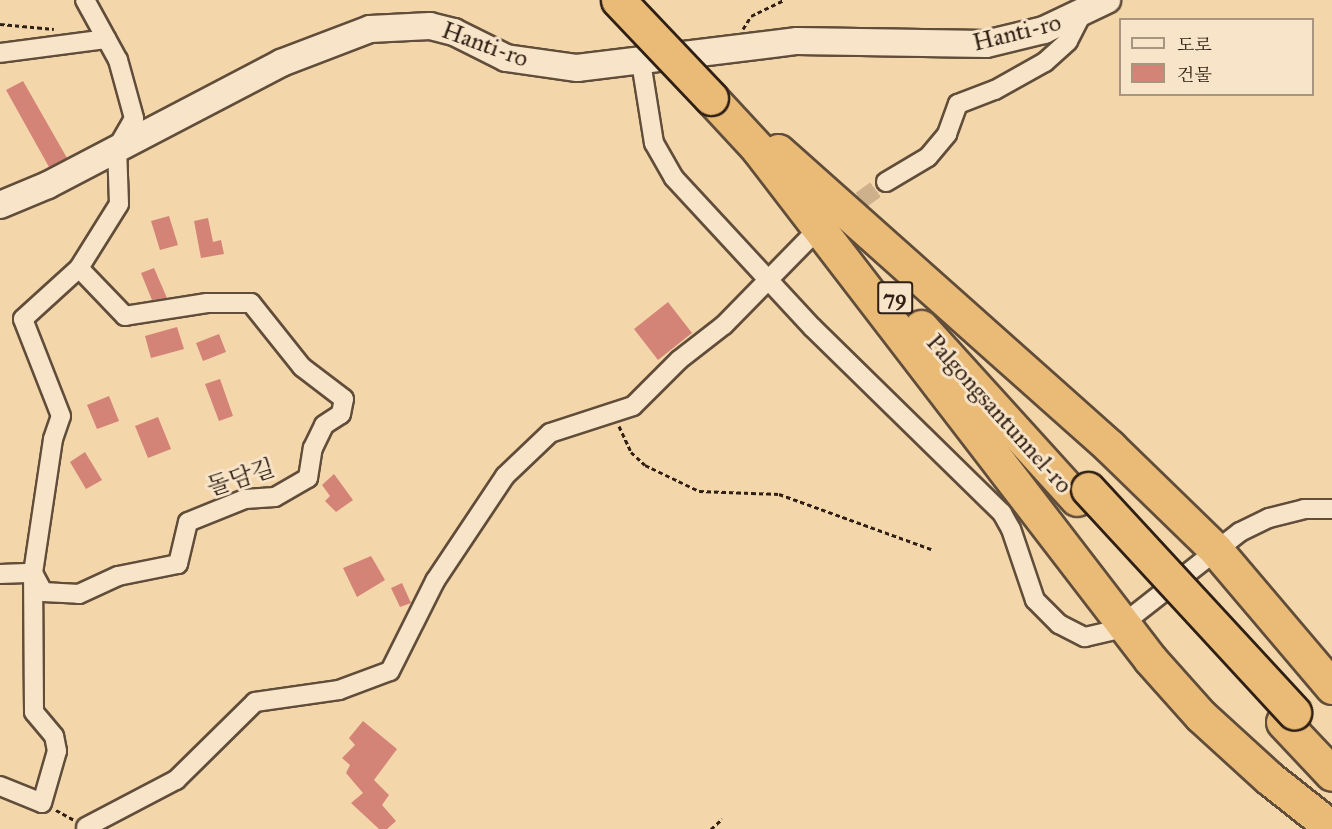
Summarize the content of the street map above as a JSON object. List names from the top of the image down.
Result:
{
  "streets": {
    "highway": ["79", "Palgongsantunnel-ro"],
    "street": ["Hanti-ro", "돌담길"]
  },
  "legend": ["도로", "건물"]
}
